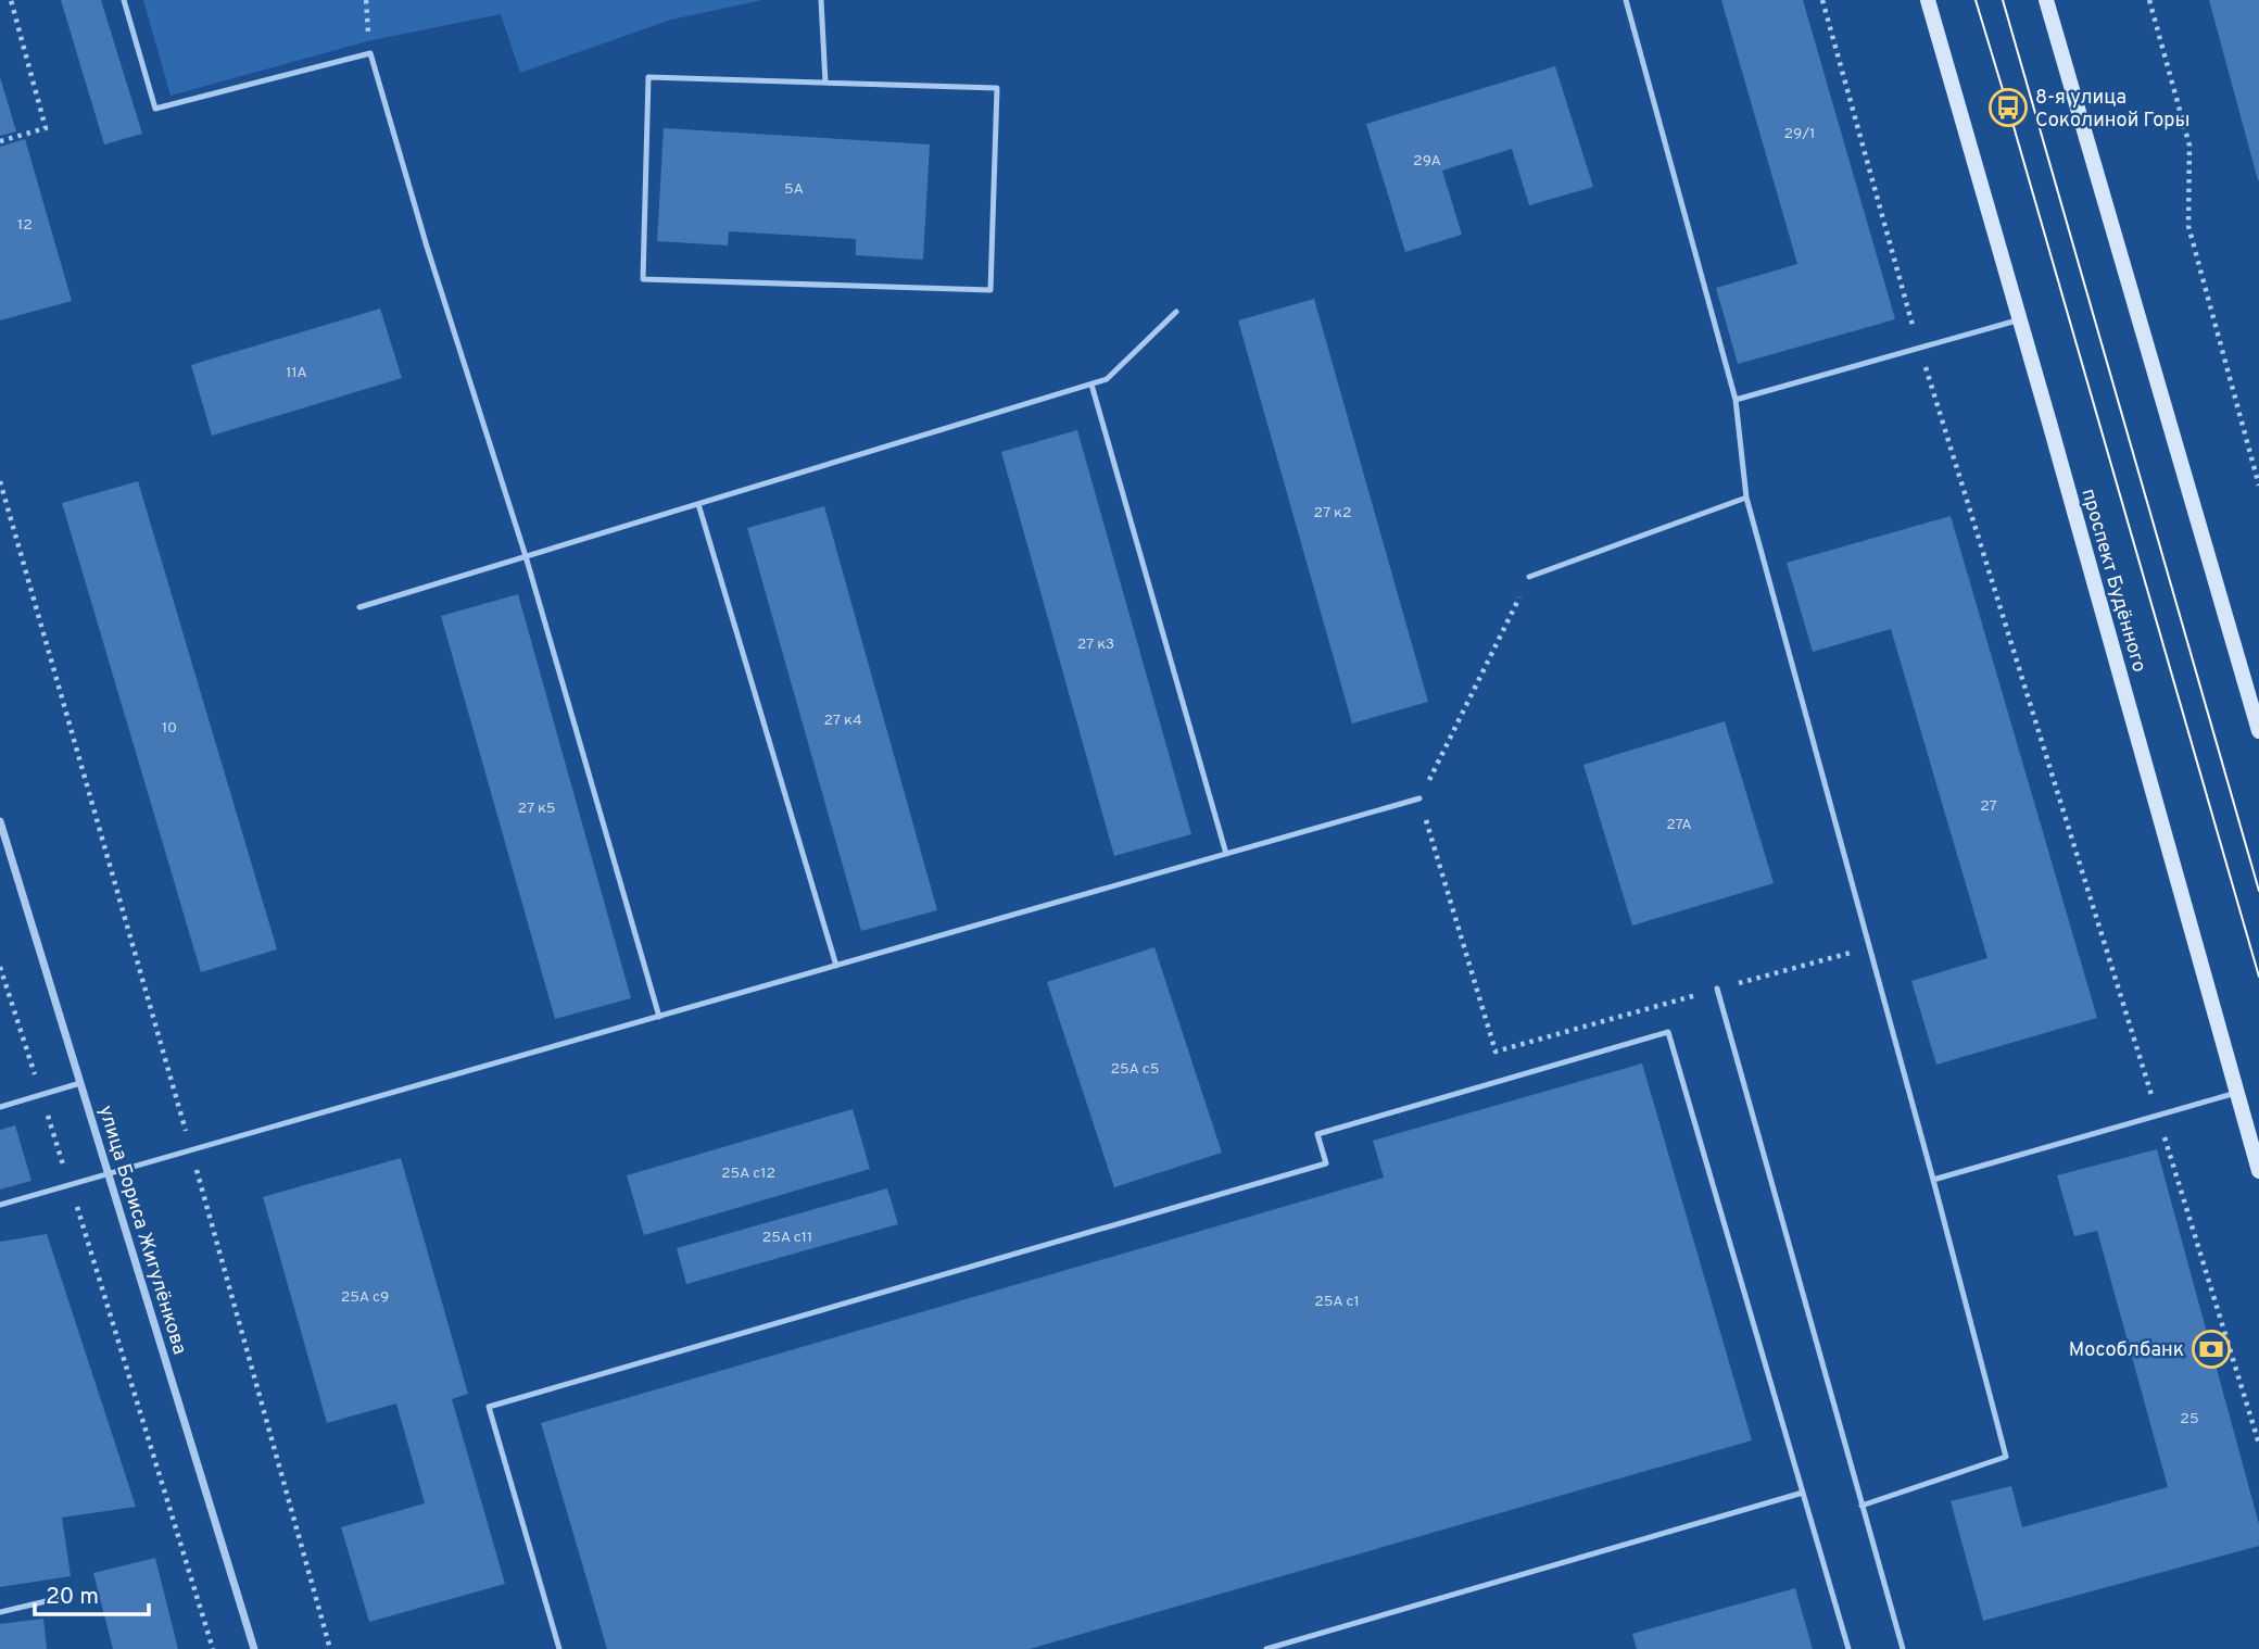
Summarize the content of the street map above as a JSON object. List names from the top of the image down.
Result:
{
  "streets": {
    "main road": ["проспект Будённого"],
    "street": ["улица Бориса Жигулёнкова"]
  },
  "places": {
    "bus stop": ["8-я улица Соколиной Горы"],
    "bank": ["Мособлбанк"]
  },
  "house_numbers": [
    "29/1",
    "29А",
    "5А",
    "12",
    "11А",
    "27 к2",
    "27 к3",
    "27 к4",
    "10",
    "27",
    "27 к5",
    "27А",
    "25А с5",
    "25A c12",
    "25A c11",
    "25A c9",
    "25А с1",
    "25"
  ],
  "scale_bar": "20 m"
}
